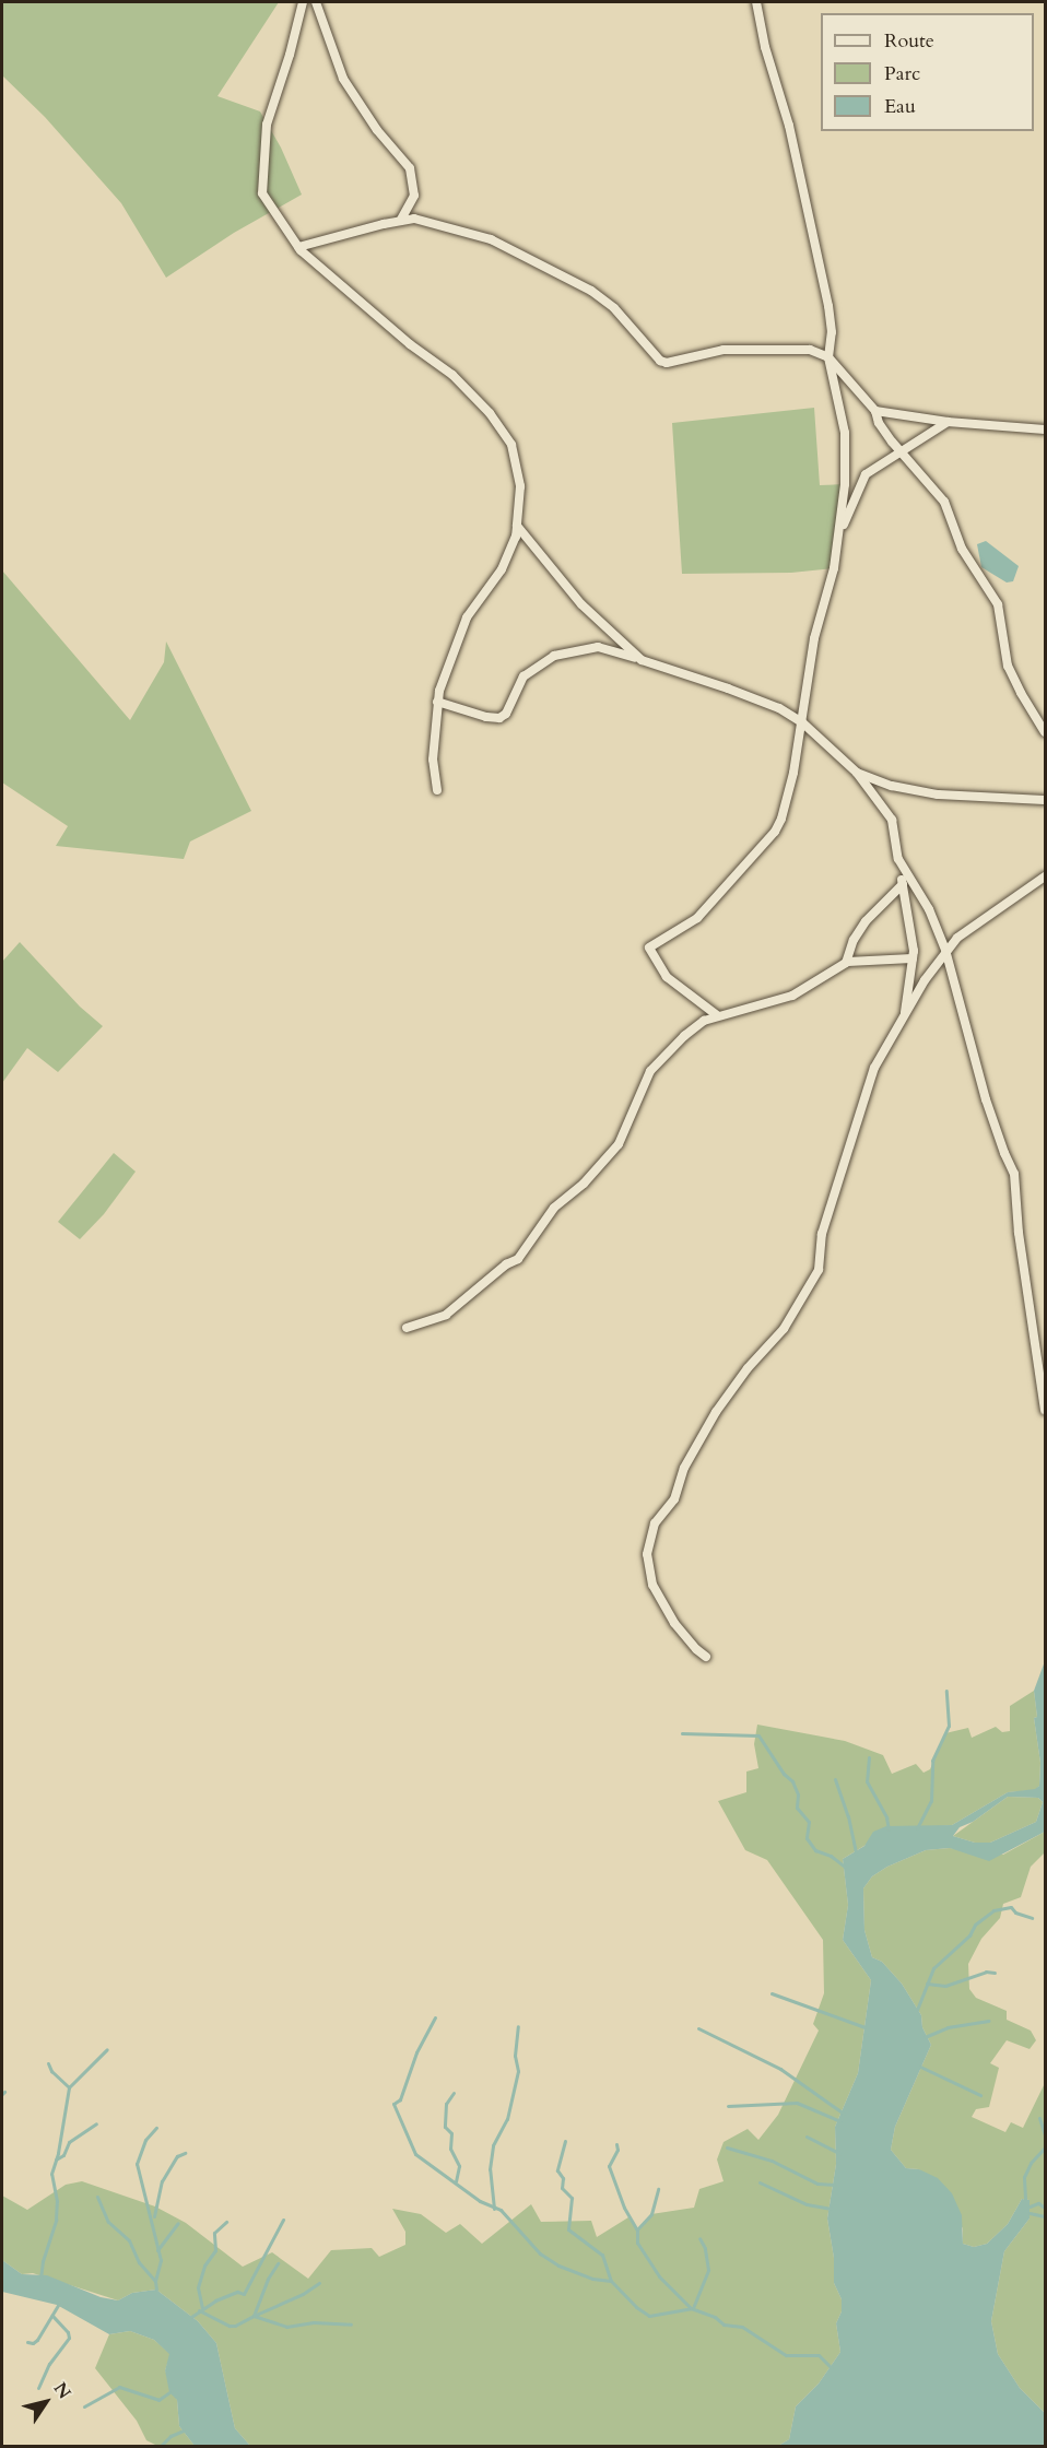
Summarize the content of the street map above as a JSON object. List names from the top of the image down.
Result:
{
  "legend": ["Route", "Parc", "Eau"],
  "north": "top right"
}
